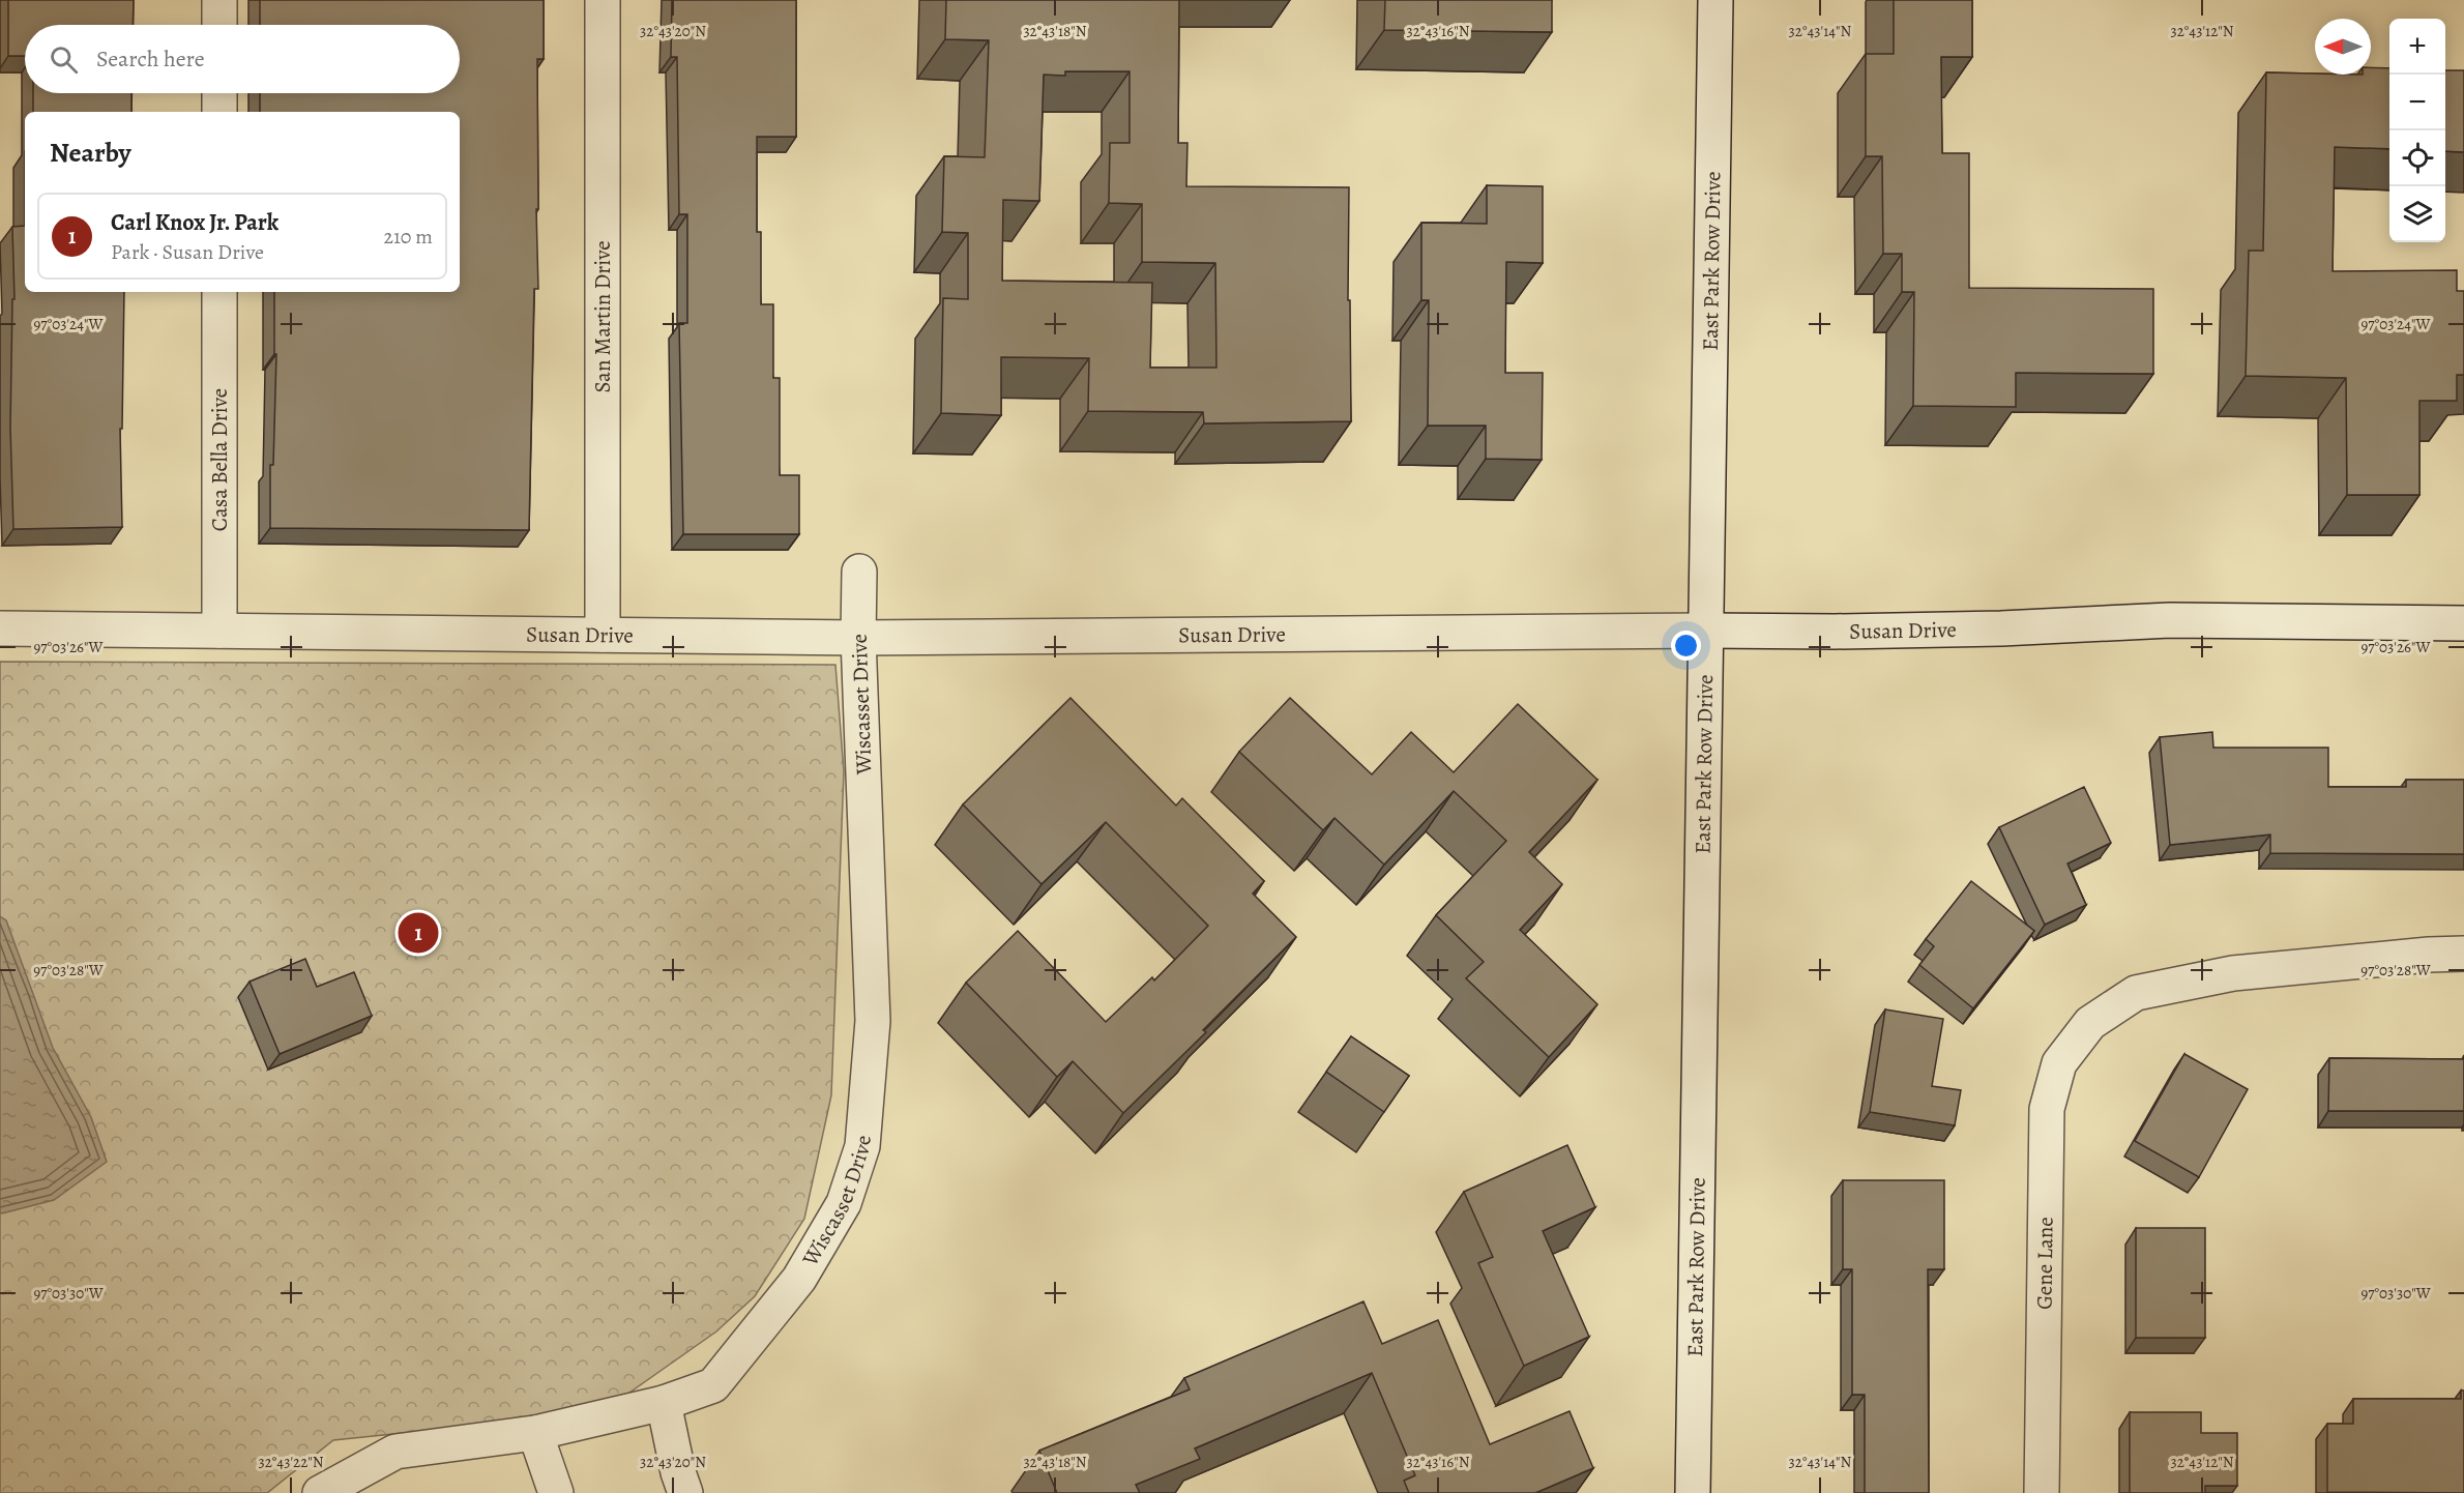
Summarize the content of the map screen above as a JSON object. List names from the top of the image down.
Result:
{
  "streets": {
    "street": [
      "East Park Row Drive",
      "San Martin Drive",
      "Casa Bella Drive",
      "Susan Drive",
      "Wiscasset Drive",
      "Gene Lane"
    ]
  },
  "crossings": [
    ["East Park Row Drive", "Susan Drive"],
    ["San Martin Drive", "Susan Drive"],
    ["Casa Bella Drive", "Susan Drive"],
    ["Susan Drive", "Wiscasset Drive"]
  ],
  "north": "left",
  "page": {
    "map_buttons": ["+", "−"],
    "search": "Search here",
    "heading": "Nearby",
    "list": [
      {
        "mark": "1",
        "name": "Carl Knox Jr. Park",
        "note": "Park · Susan Drive",
        "value": "210 m"
      }
    ],
    "pins": "1"
  },
  "coordinates": [
    "32°43'20\"N",
    "32°43'18\"N",
    "32°43'16\"N",
    "32°43'14\"N",
    "32°43'12\"N",
    "97°03'24\"W",
    "97°03'26\"W",
    "97°03'28\"W",
    "97°03'30\"W",
    "32°43'22\"N"
  ]
}
